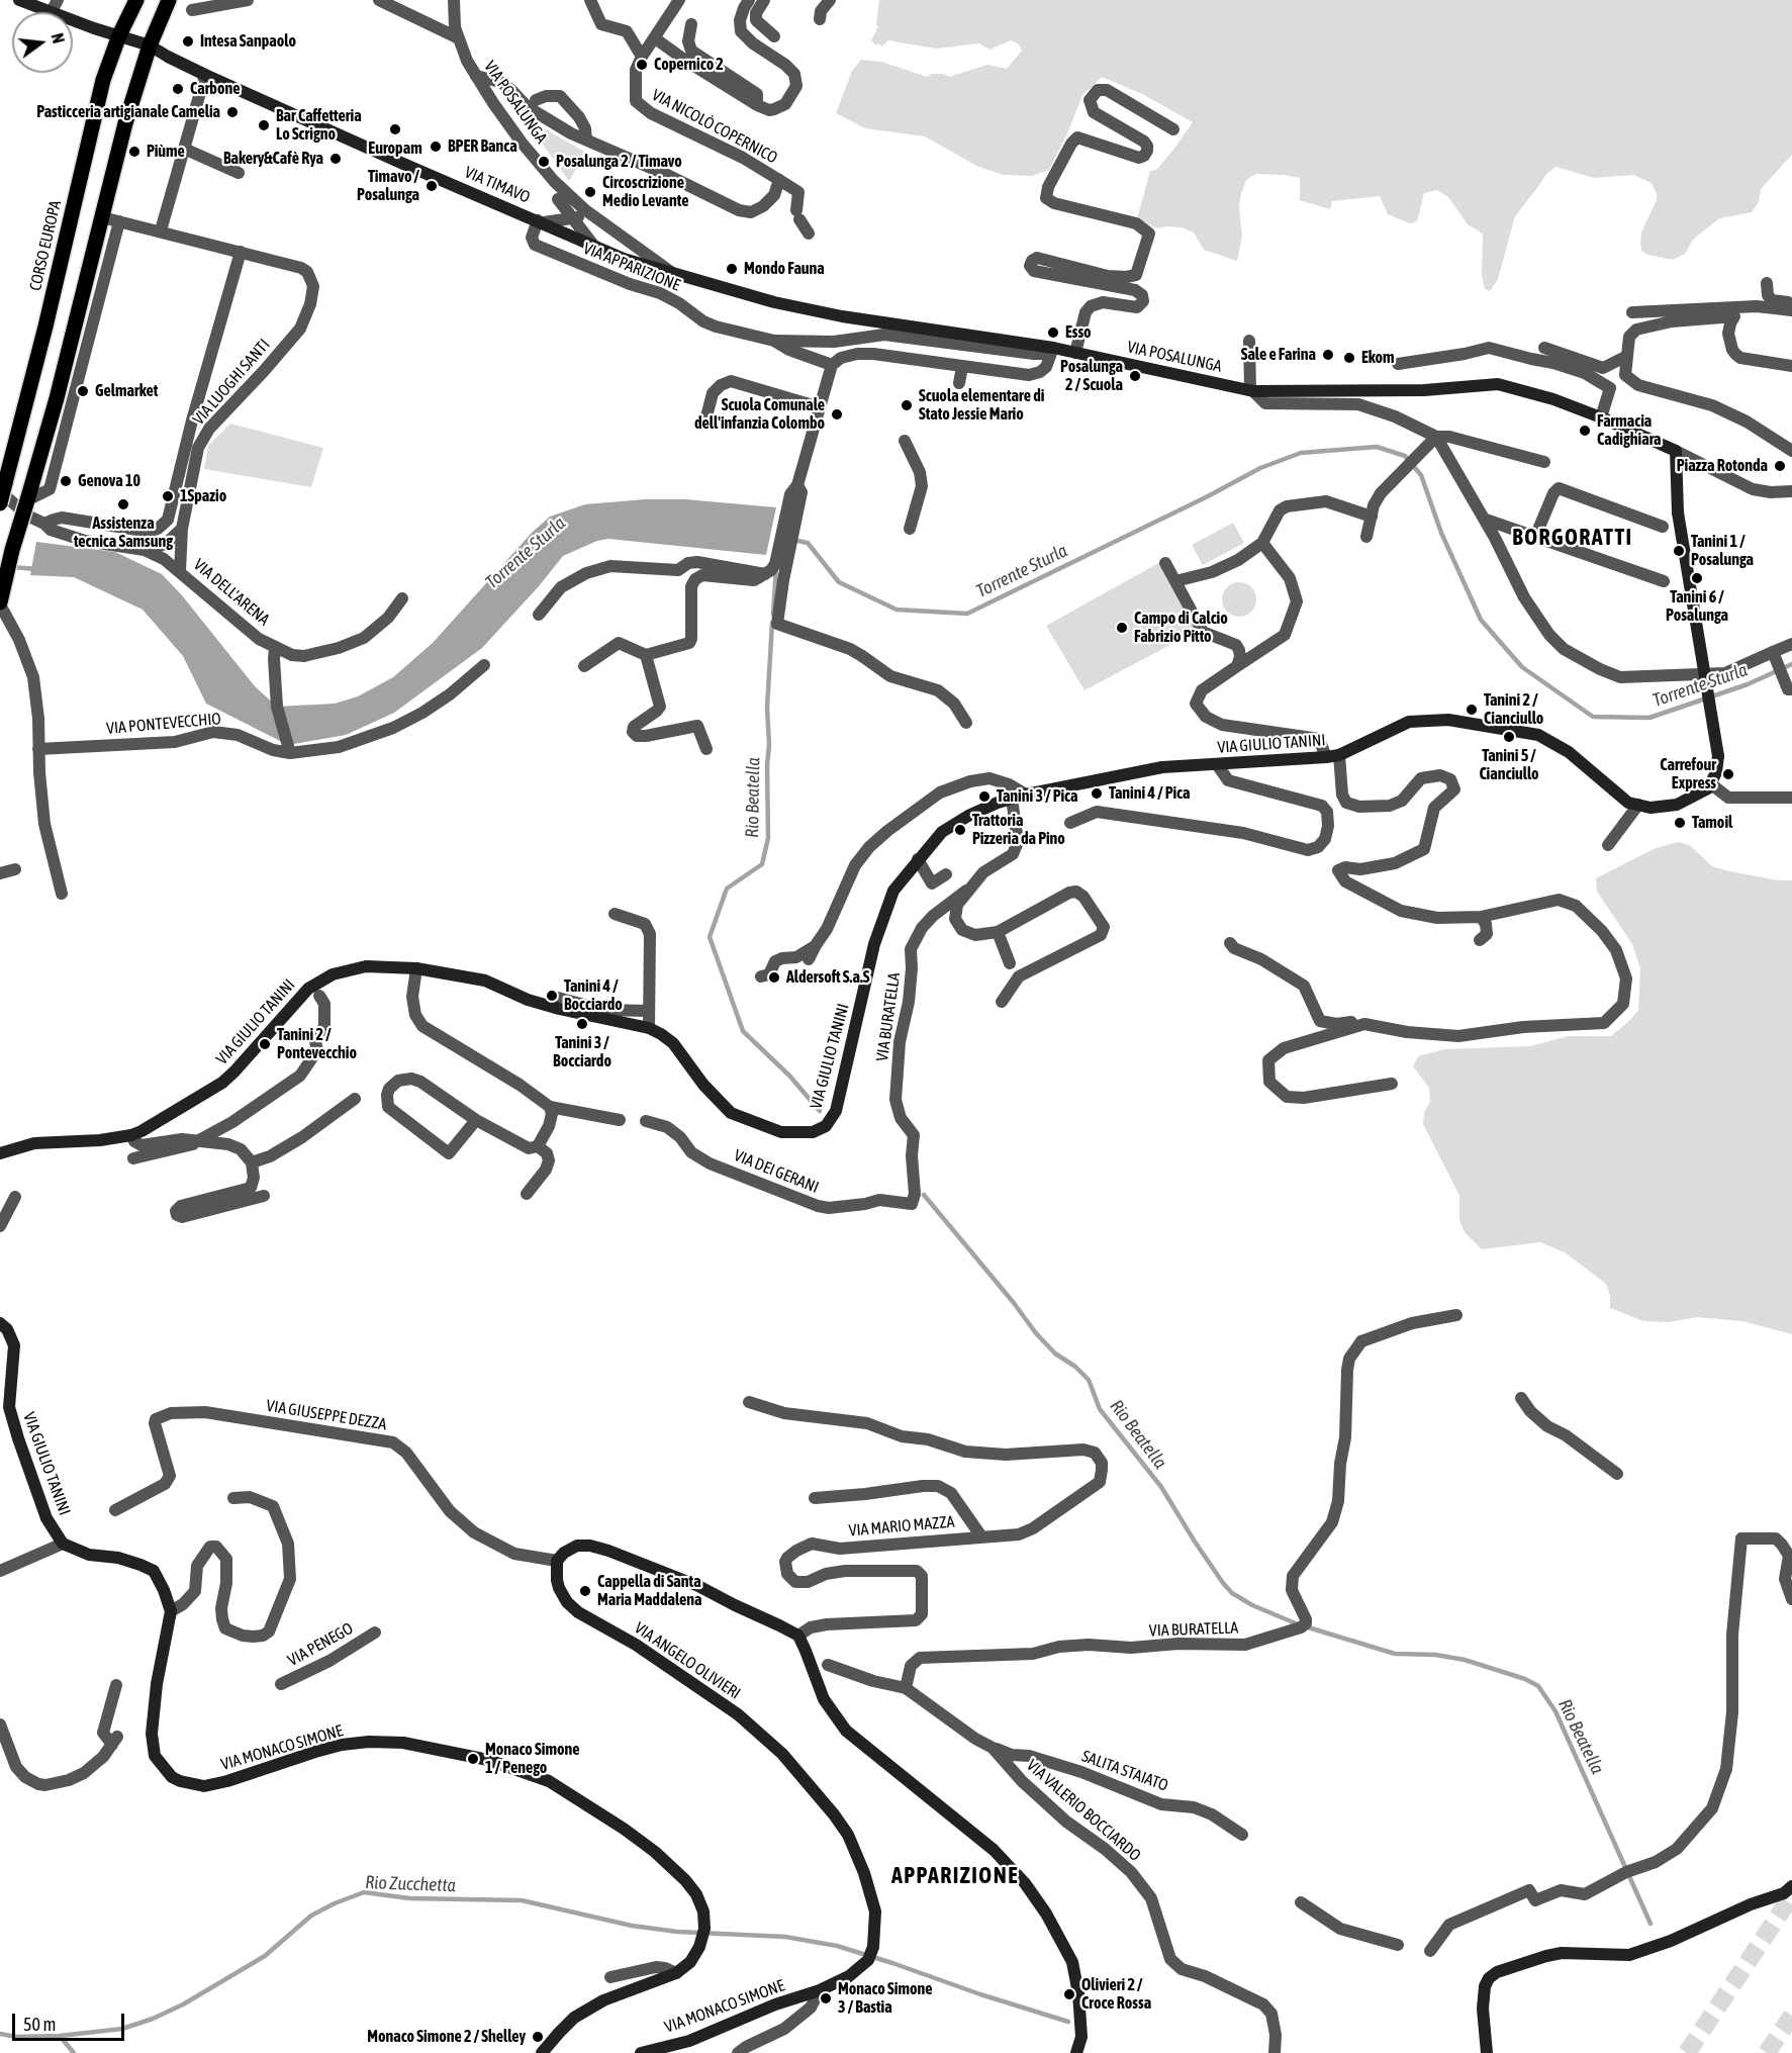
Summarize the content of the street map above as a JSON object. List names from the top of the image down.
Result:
{
  "streets": {
    "main road": [
      "VIA POSALUNGA",
      "VIA TIMAVO",
      "CORSO EUROPA",
      "VIA GIULIO TANINI",
      "VIA ANGELO OLIVIERI",
      "VIA MONACO SIMONE"
    ],
    "street": [
      "VIA NICOLÒ COPERNICO",
      "VIA APPARIZIONE",
      "VIA LUOGHI SANTI",
      "VIA DELL'ARENA",
      "VIA PONTEVECCHIO",
      "VIA BURATELLA",
      "VIA DEI GERANI",
      "VIA GIUSEPPE DEZZA",
      "VIA MARIO MAZZA",
      "VIA PENEGO",
      "SALITA STAIATO",
      "VIA VALERIO BOCCIARDO"
    ]
  },
  "crossings": [
    ["VIA POSALUNGA", "VIA NICOLÒ COPERNICO"],
    ["VIA POSALUNGA", "VIA TIMAVO"],
    ["VIA POSALUNGA", "VIA APPARIZIONE"],
    ["VIA TIMAVO", "CORSO EUROPA"],
    ["VIA TIMAVO", "VIA APPARIZIONE"],
    ["CORSO EUROPA", "VIA DELL'ARENA"],
    ["VIA LUOGHI SANTI", "VIA DELL'ARENA"],
    ["VIA GIULIO TANINI", "VIA BURATELLA"],
    ["VIA BURATELLA", "VIA DEI GERANI"],
    ["VIA BURATELLA", "VIA VALERIO BOCCIARDO"],
    ["VIA GIUSEPPE DEZZA", "VIA ANGELO OLIVIERI"],
    ["VIA ANGELO OLIVIERI", "VIA MONACO SIMONE"],
    ["SALITA STAIATO", "VIA VALERIO BOCCIARDO"]
  ],
  "districts": ["BORGORATTI", "APPARIZIONE"],
  "water": ["Torrente Sturla", "Rio Beatella", "Rio Zucchetta"],
  "places": [
    "Intesa Sanpaolo",
    "Copernico 2",
    "Carbone",
    "Pasticceria artigianale Camelia",
    "Bar Caffetteria Lo Scrigno",
    "Europam",
    "BPER Banca",
    "Piùme",
    "Bakery&Cafè Rya",
    "Posalunga 2 / Timavo",
    "Timavo / Posalunga",
    "Circoscrizione Medio Levante",
    "Mondo Fauna",
    "Esso",
    "Sale e Farina",
    "Ekom",
    "Posalunga 2 / Scuola",
    "Gelmarket",
    "Scuola elementare di Stato Jessie Mario",
    "Scuola Comunale dell'infanzia Colombo",
    "Farmacia Cadighiara",
    "Piazza Rotonda",
    "Genova 10",
    "1Spazio",
    "Assistenza tecnica Samsung",
    "Tanini 1 / Posalunga",
    "Tanini 6 / Posalunga",
    "Campo di Calcio Fabrizio Pitto",
    "Tanini 2 / Cianciullo",
    "Tanini 5 / Cianciullo",
    "Carrefour Express",
    "Tanini 4 / Pica",
    "Tanini 3 / Pica",
    "Tamoil",
    "Trattoria Pizzeria da Pino",
    "Aldersoft S.a.S",
    "Tanini 4 / Bocciardo",
    "Tanini 3 / Bocciardo",
    "Tanini 2 / Pontevecchio",
    "Cappella di Santa Maria Maddalena",
    "Monaco Simone 1 / Penego",
    "Olivieri 2 / Croce Rossa",
    "Monaco Simone 3 / Bastia",
    "Monaco Simone 2 / Shelley"
  ],
  "scale_bar": "50 m",
  "north": "right"
}
